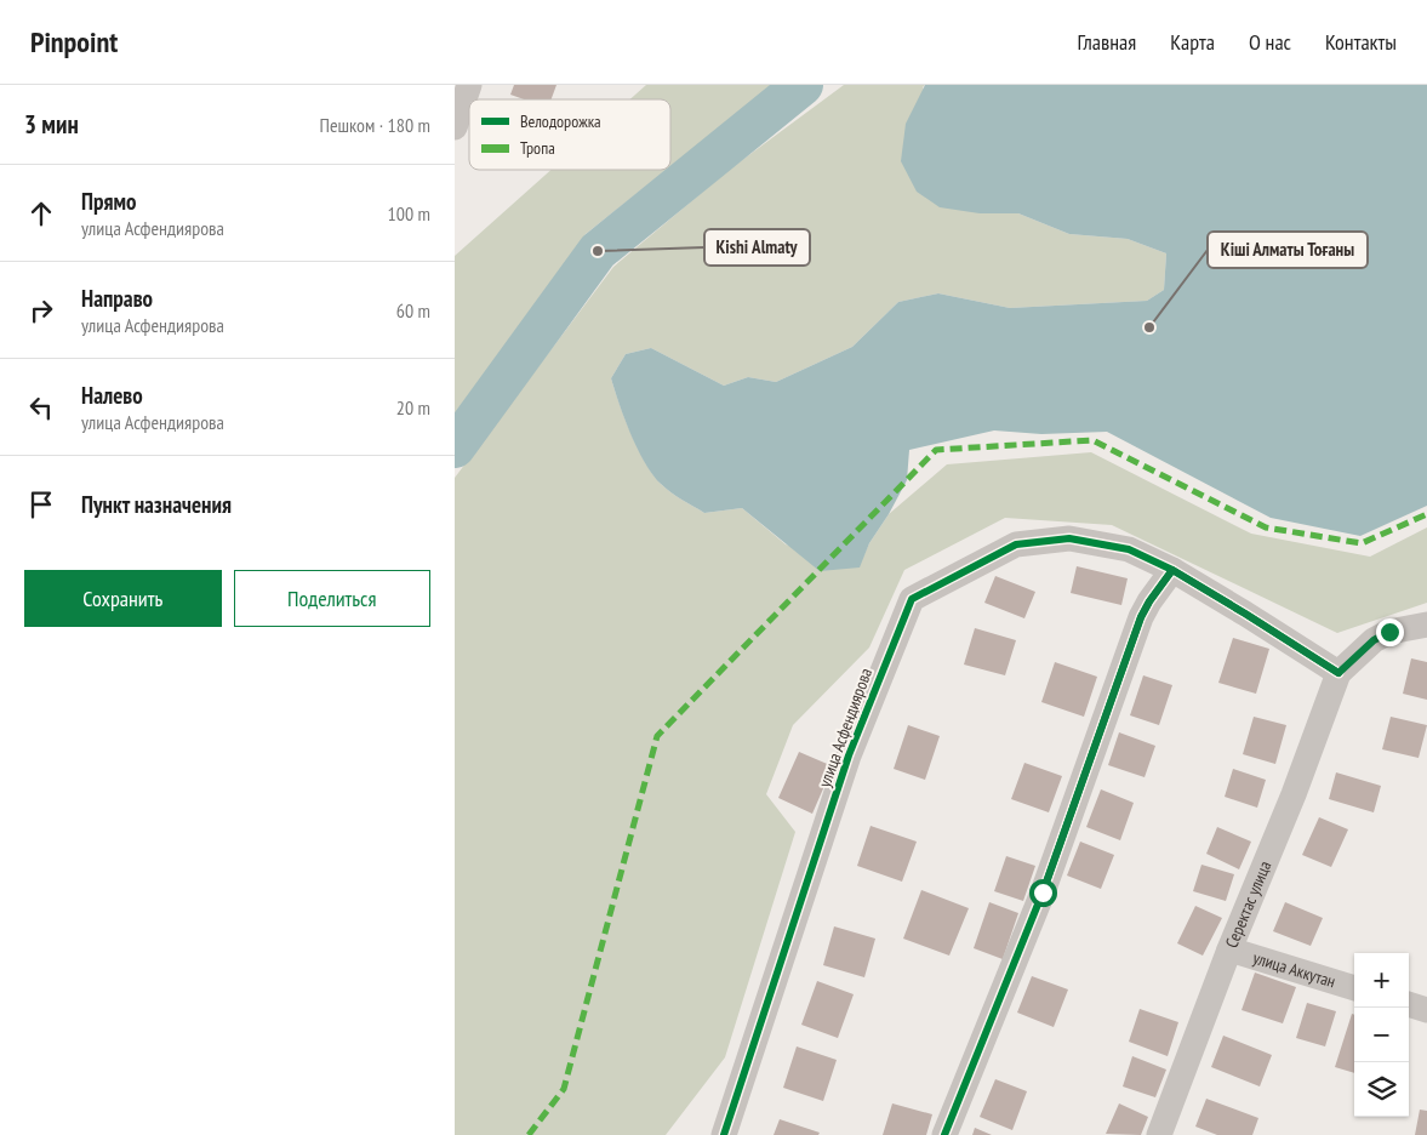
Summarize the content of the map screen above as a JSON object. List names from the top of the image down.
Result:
{
  "streets": {
    "street": ["улица Асфендиярова", "Серектас улица", "улица Аккутан"]
  },
  "crossings": [
    ["улица Асфендиярова", "Серектас улица"],
    ["Серектас улица", "улица Аккутан"]
  ],
  "places": ["Kіshі Almaty", "Кіші Алматы Тоғаны"],
  "legend": ["Велодорожка", "Тропа"],
  "page": {
    "header": "Pinpoint",
    "nav": [
      "Главная",
      "Карта",
      "О нас",
      "Контакты"
    ],
    "heading": ["3 мин", "Пешком · 180 m"],
    "list": [
      ["Прямо", "улица Асфендиярова", "100 m"],
      ["Направо", "улица Асфендиярова", "60 m"],
      ["Налево", "улица Асфендиярова", "20 m"],
      "Пункт назначения"
    ],
    "buttons": ["Сохранить", "Поделиться"],
    "map_buttons": ["+", "−"]
  }
}
